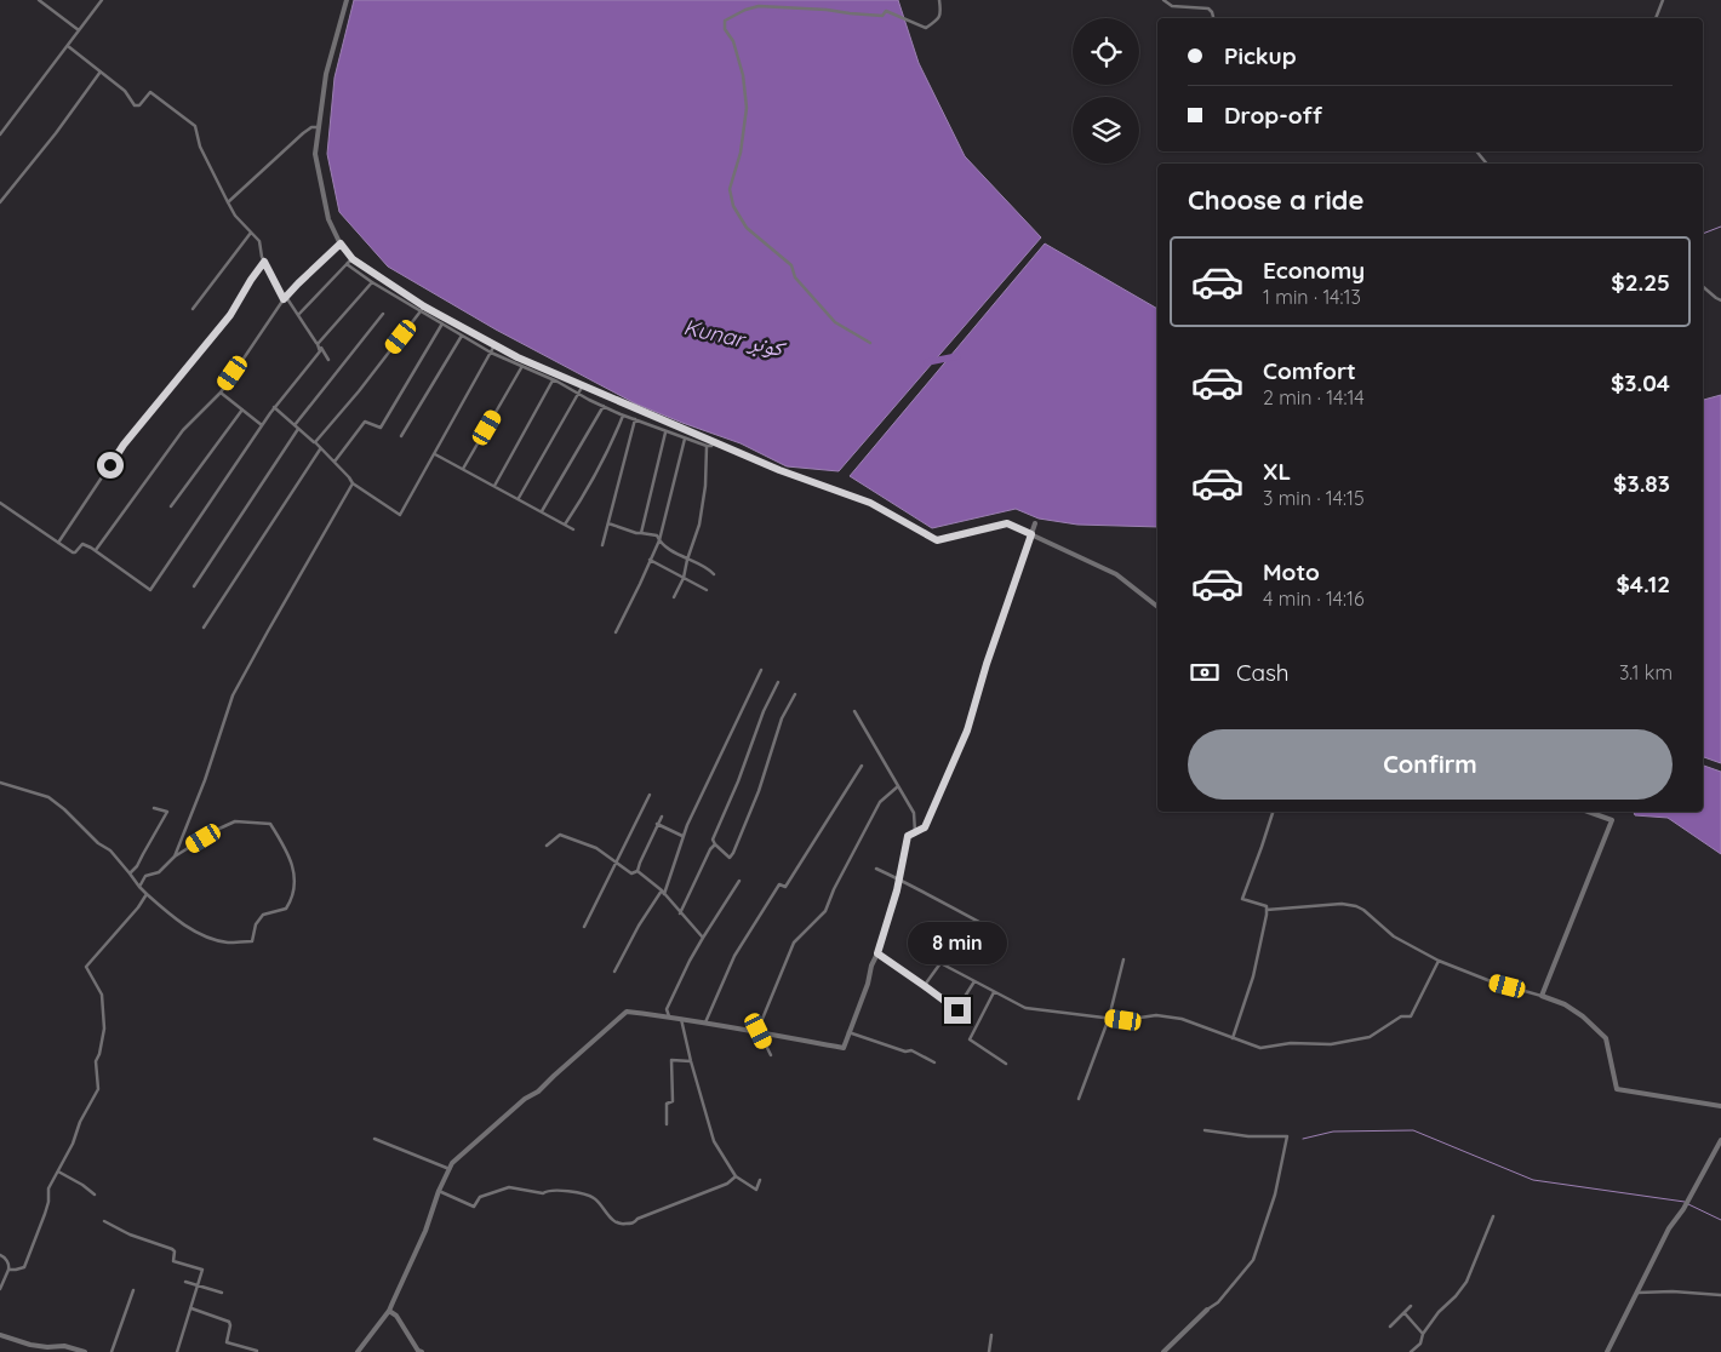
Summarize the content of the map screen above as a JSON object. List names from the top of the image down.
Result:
{
  "water": ["Kunar کونړ"],
  "page": {
    "banner": ["Pickup", "Drop-off"],
    "heading": "Choose a ride",
    "list": [
      {
        "name": "Economy",
        "note": "1 min · 14:13",
        "value": "$2.25"
      },
      {
        "name": "Comfort",
        "note": "2 min · 14:14",
        "value": "$3.04"
      },
      {
        "name": "XL",
        "note": "3 min · 14:15",
        "value": "$3.83"
      },
      {
        "name": "Moto",
        "note": "4 min · 14:16",
        "value": "$4.12"
      }
    ],
    "pay": ["Cash", "3.1 km"],
    "buttons": "Confirm",
    "bubble": "8 min"
  }
}
